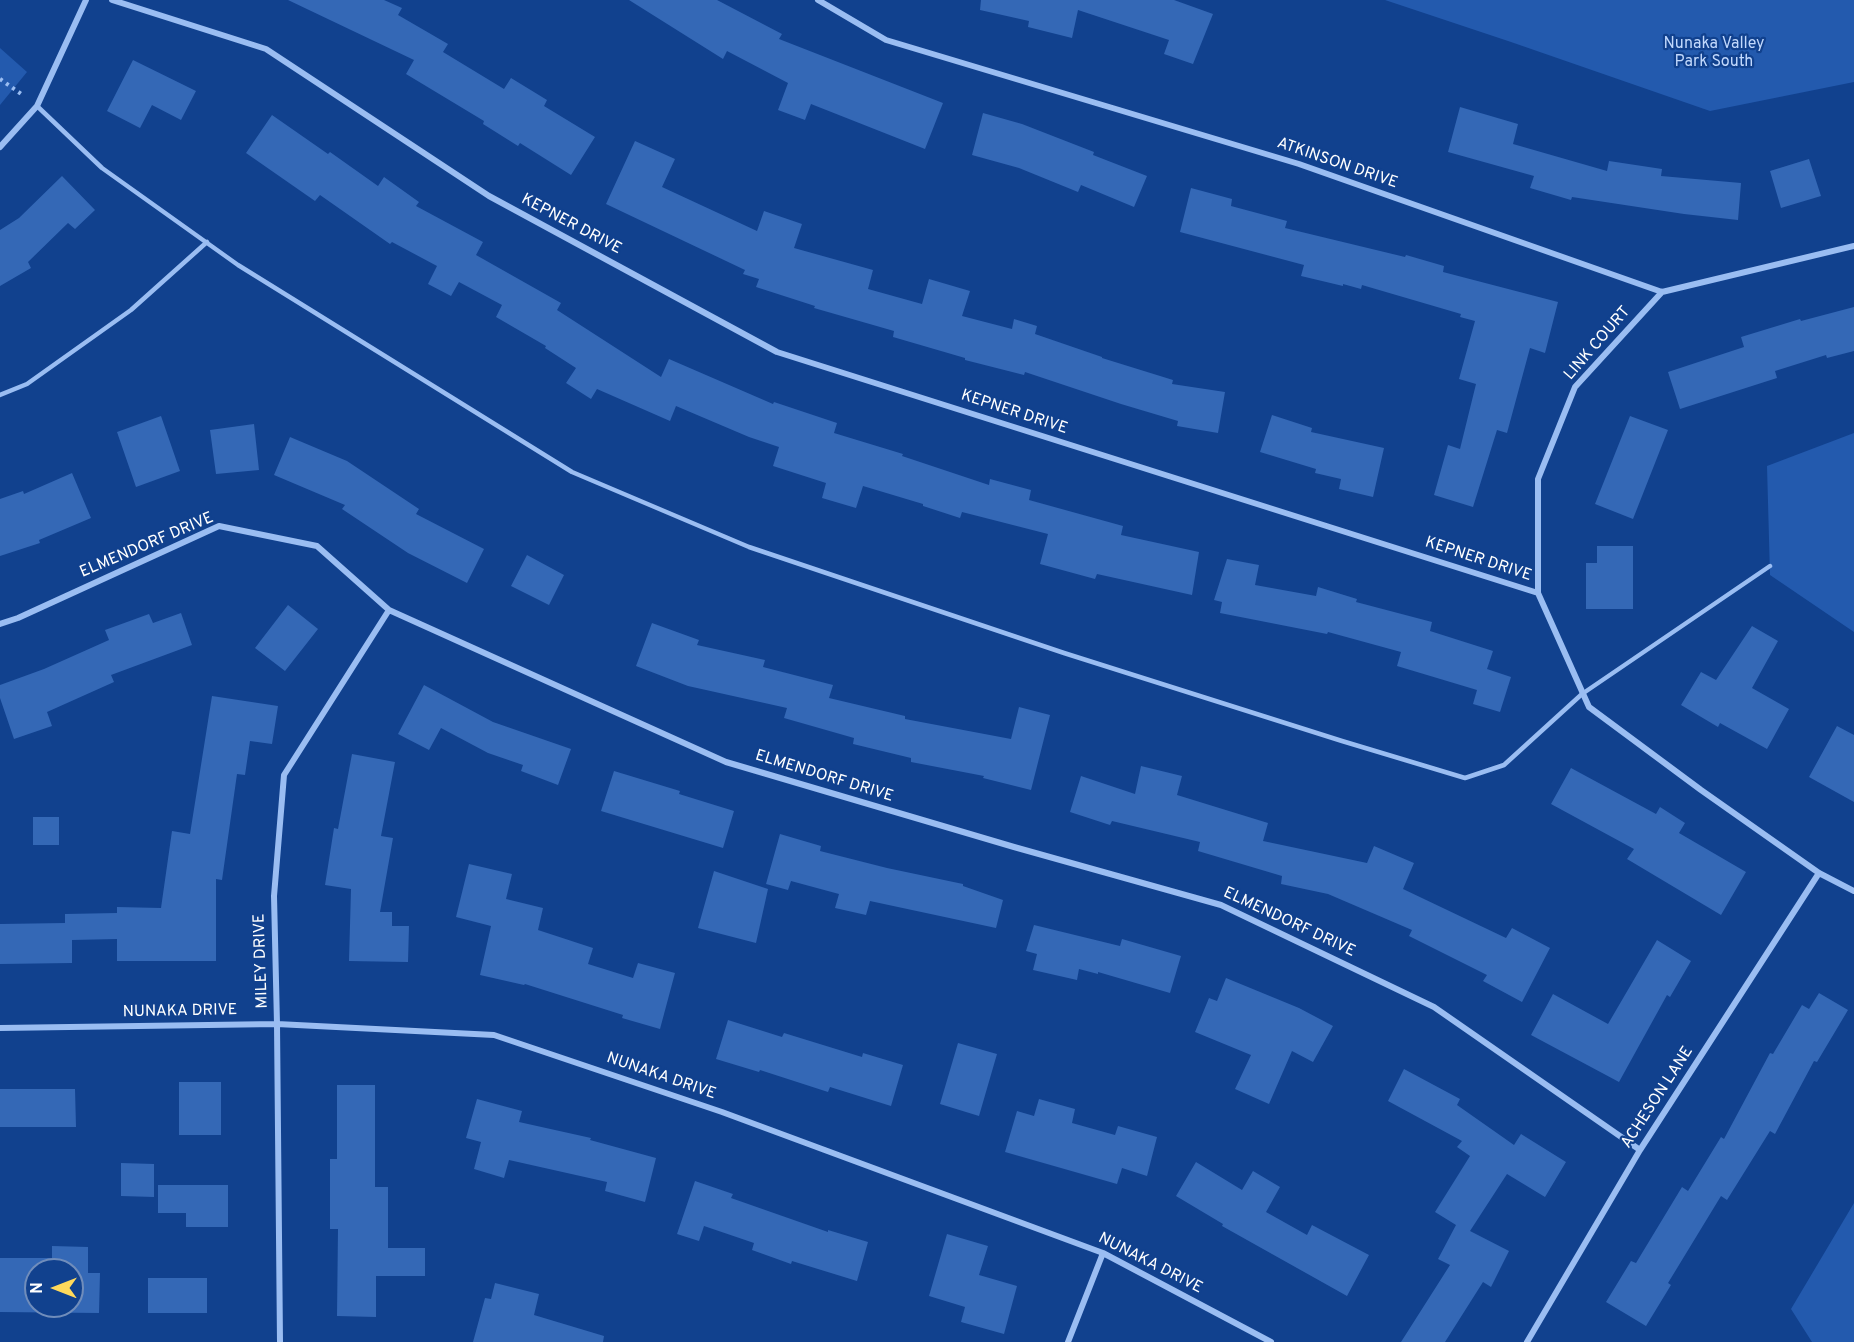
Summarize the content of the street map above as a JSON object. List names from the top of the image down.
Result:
{
  "streets": {
    "street": [
      "ATKINSON DRIVE",
      "KEPNER DRIVE",
      "LINK COURT",
      "ELMENDORF DRIVE",
      "MILEY DRIVE",
      "NUNAKA DRIVE",
      "ACHESON LANE"
    ]
  },
  "crossings": [
    ["ATKINSON DRIVE", "LINK COURT"],
    ["KEPNER DRIVE", "LINK COURT"],
    ["KEPNER DRIVE", "ACHESON LANE"],
    ["ELMENDORF DRIVE", "MILEY DRIVE"],
    ["ELMENDORF DRIVE", "ACHESON LANE"],
    ["MILEY DRIVE", "NUNAKA DRIVE"]
  ],
  "parks": ["Nunaka Valley Park South"],
  "north": "left"
}
